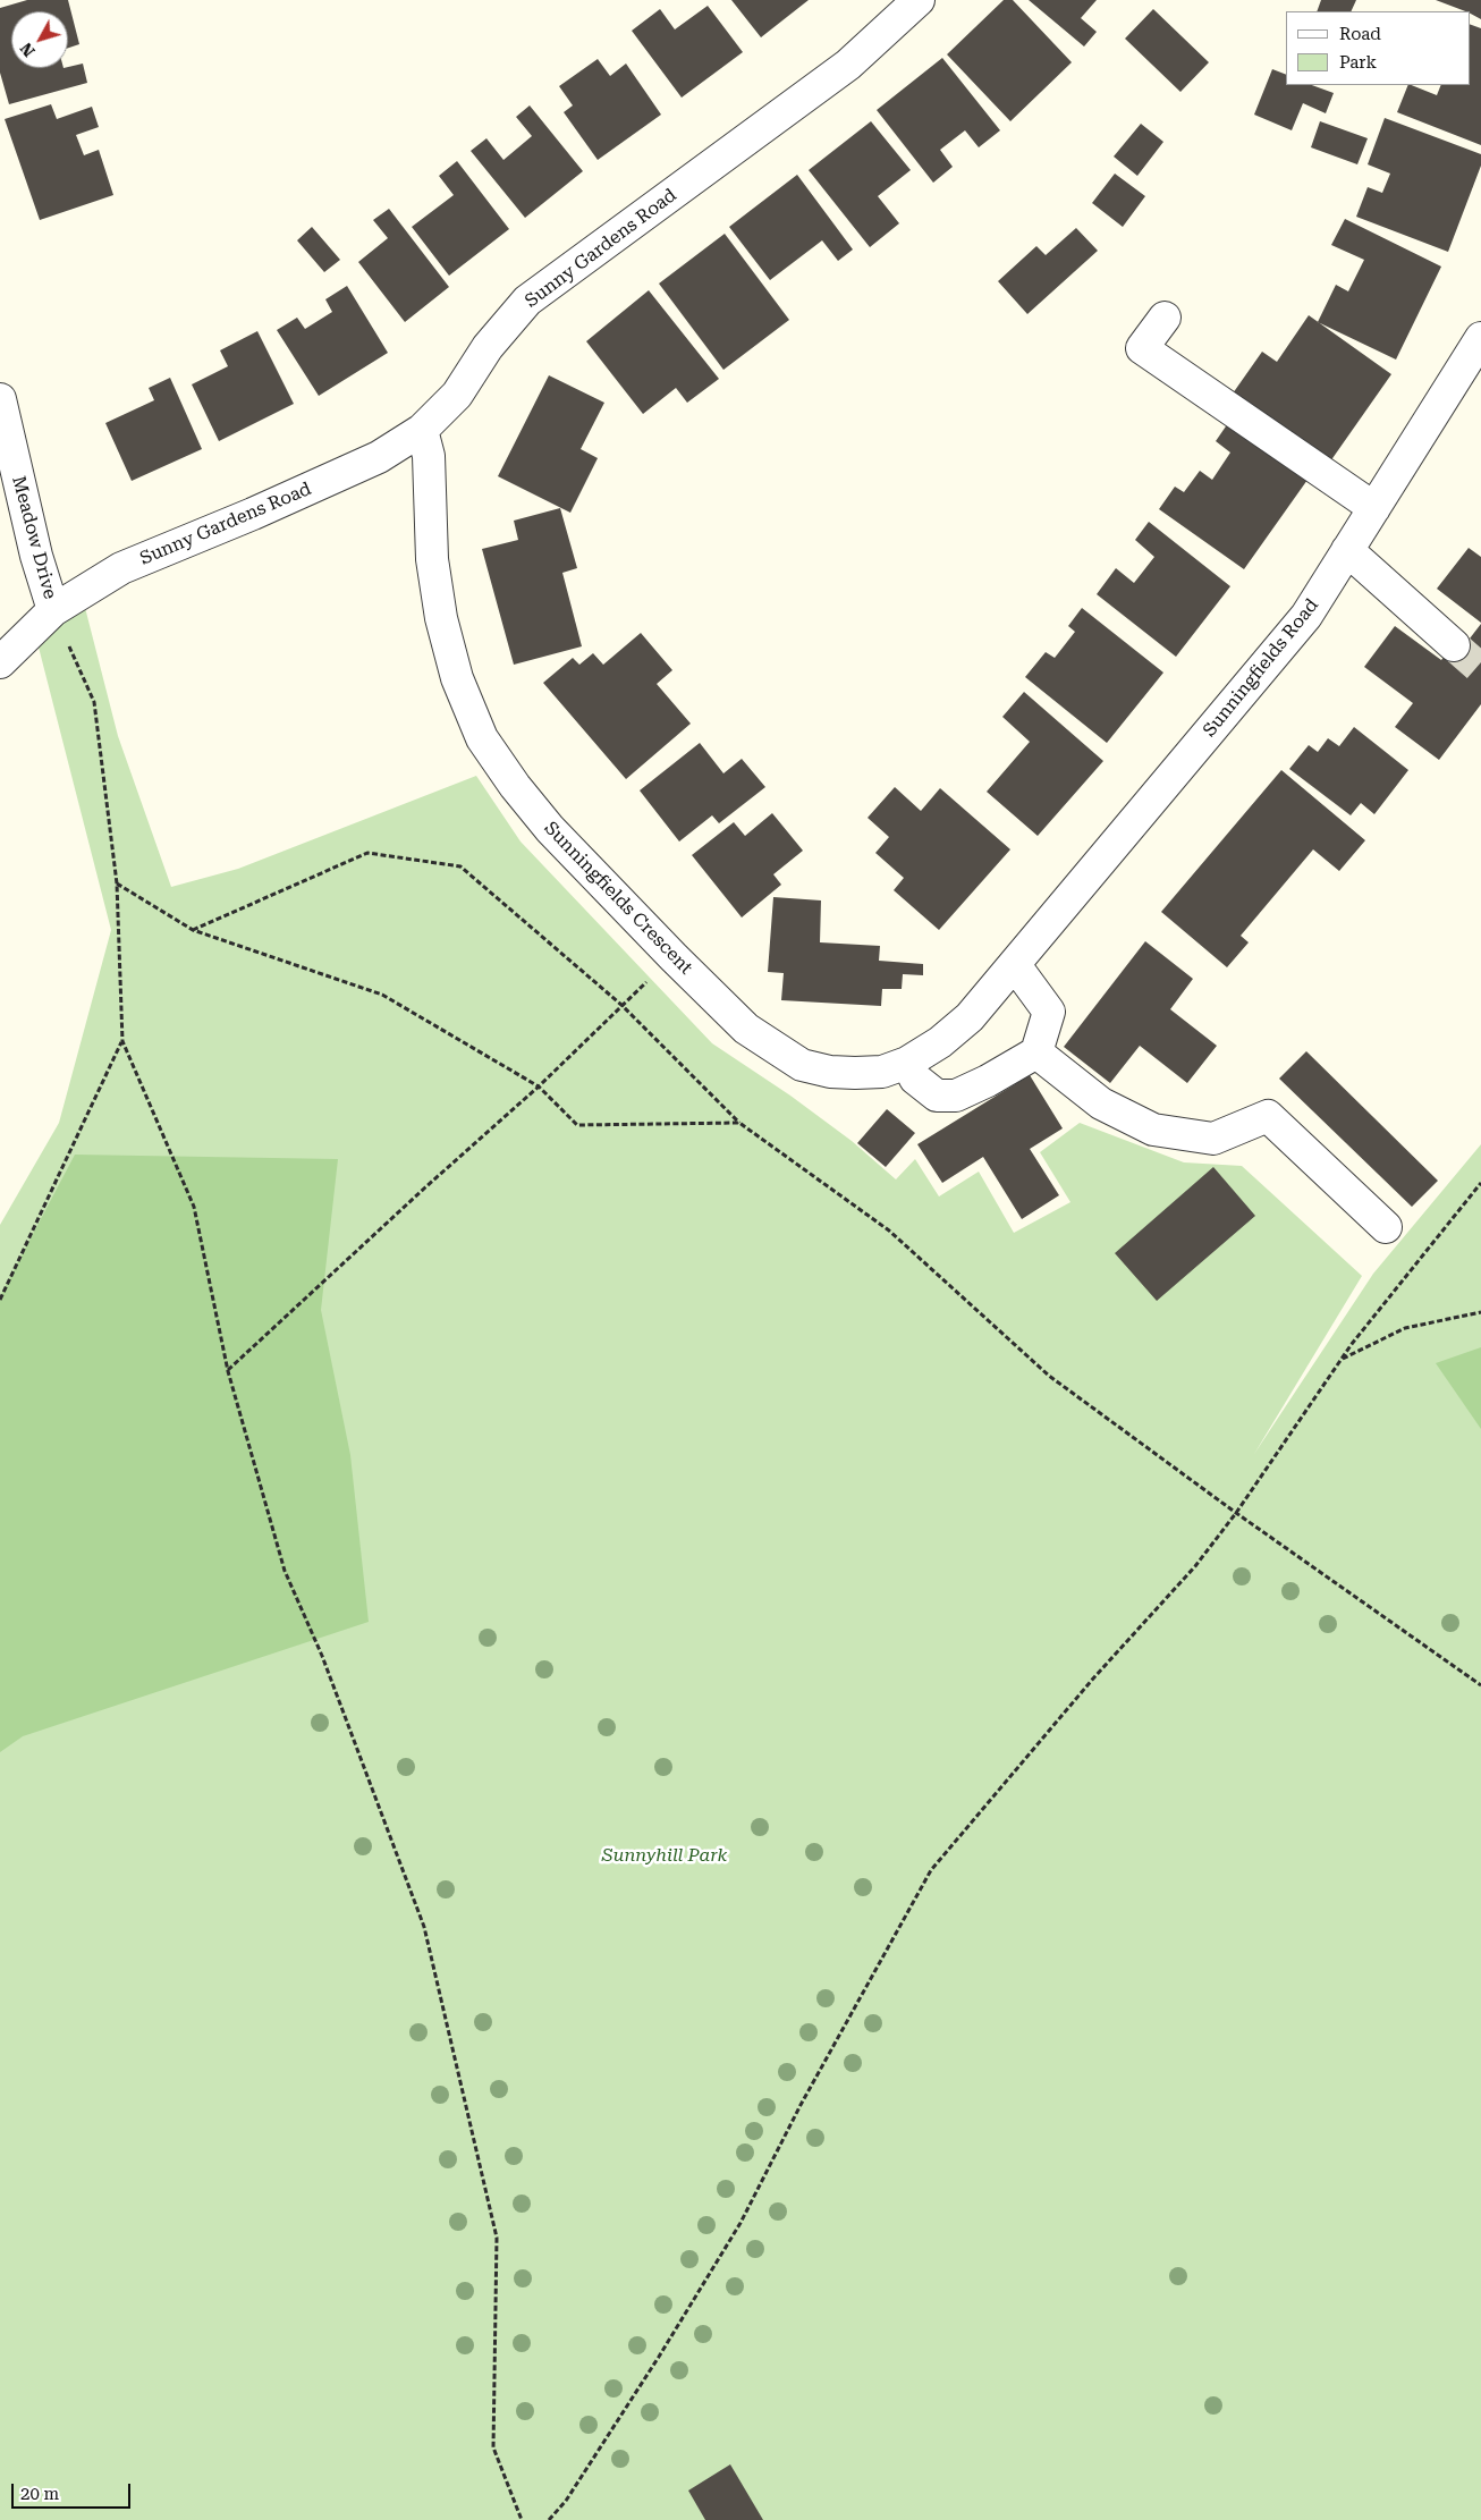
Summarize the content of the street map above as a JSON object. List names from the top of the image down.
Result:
{
  "streets": {
    "street": [
      "Sunny Gardens Road",
      "Meadow Drive",
      "Sunningfields Road",
      "Sunningfields Crescent"
    ]
  },
  "crossings": [
    ["Sunny Gardens Road", "Meadow Drive"],
    ["Sunny Gardens Road", "Sunningfields Crescent"],
    ["Sunningfields Road", "Sunningfields Crescent"]
  ],
  "parks": ["Sunnyhill Park"],
  "legend": ["Road", "Park"],
  "scale_bar": "20 m",
  "north": "bottom left"
}
